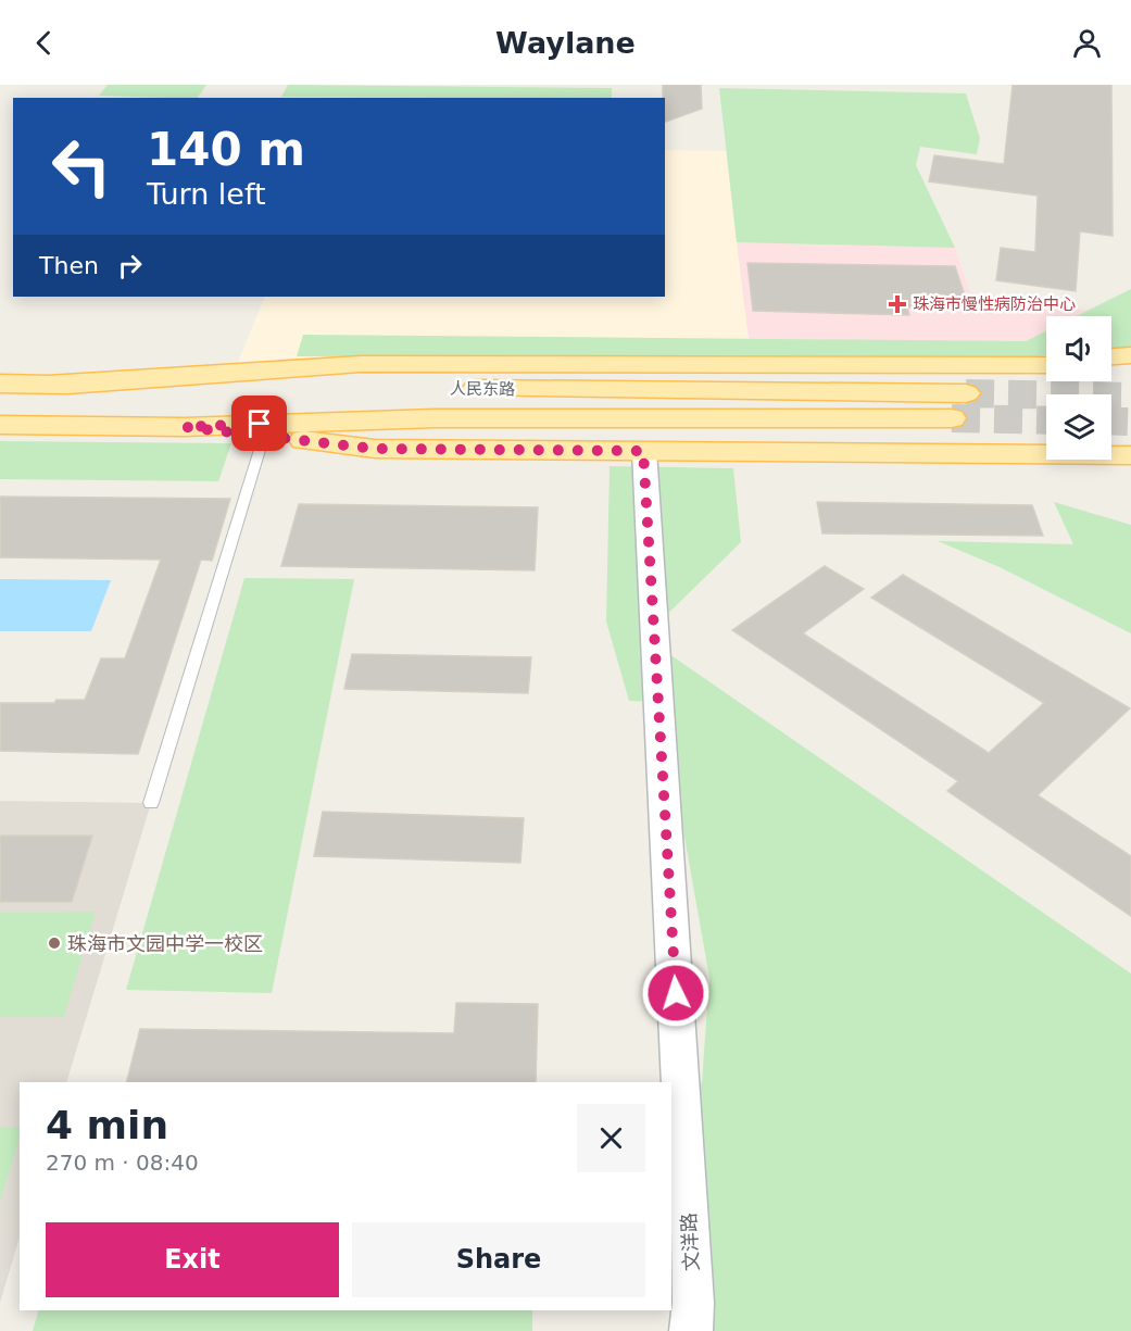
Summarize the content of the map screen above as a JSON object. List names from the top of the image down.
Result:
{
  "streets": {
    "main road": ["人民东路"],
    "street": ["文洋路"]
  },
  "places": {
    "health": ["珠海市慢性病防治中心"],
    "other": ["珠海市文园中学一校区"]
  },
  "page": {
    "header": "Waylane",
    "turn": ["140 m", "Turn left"],
    "then": "Then",
    "heading": ["4 min", "270 m · 08:40"],
    "buttons": ["Exit", "Share"]
  }
}
